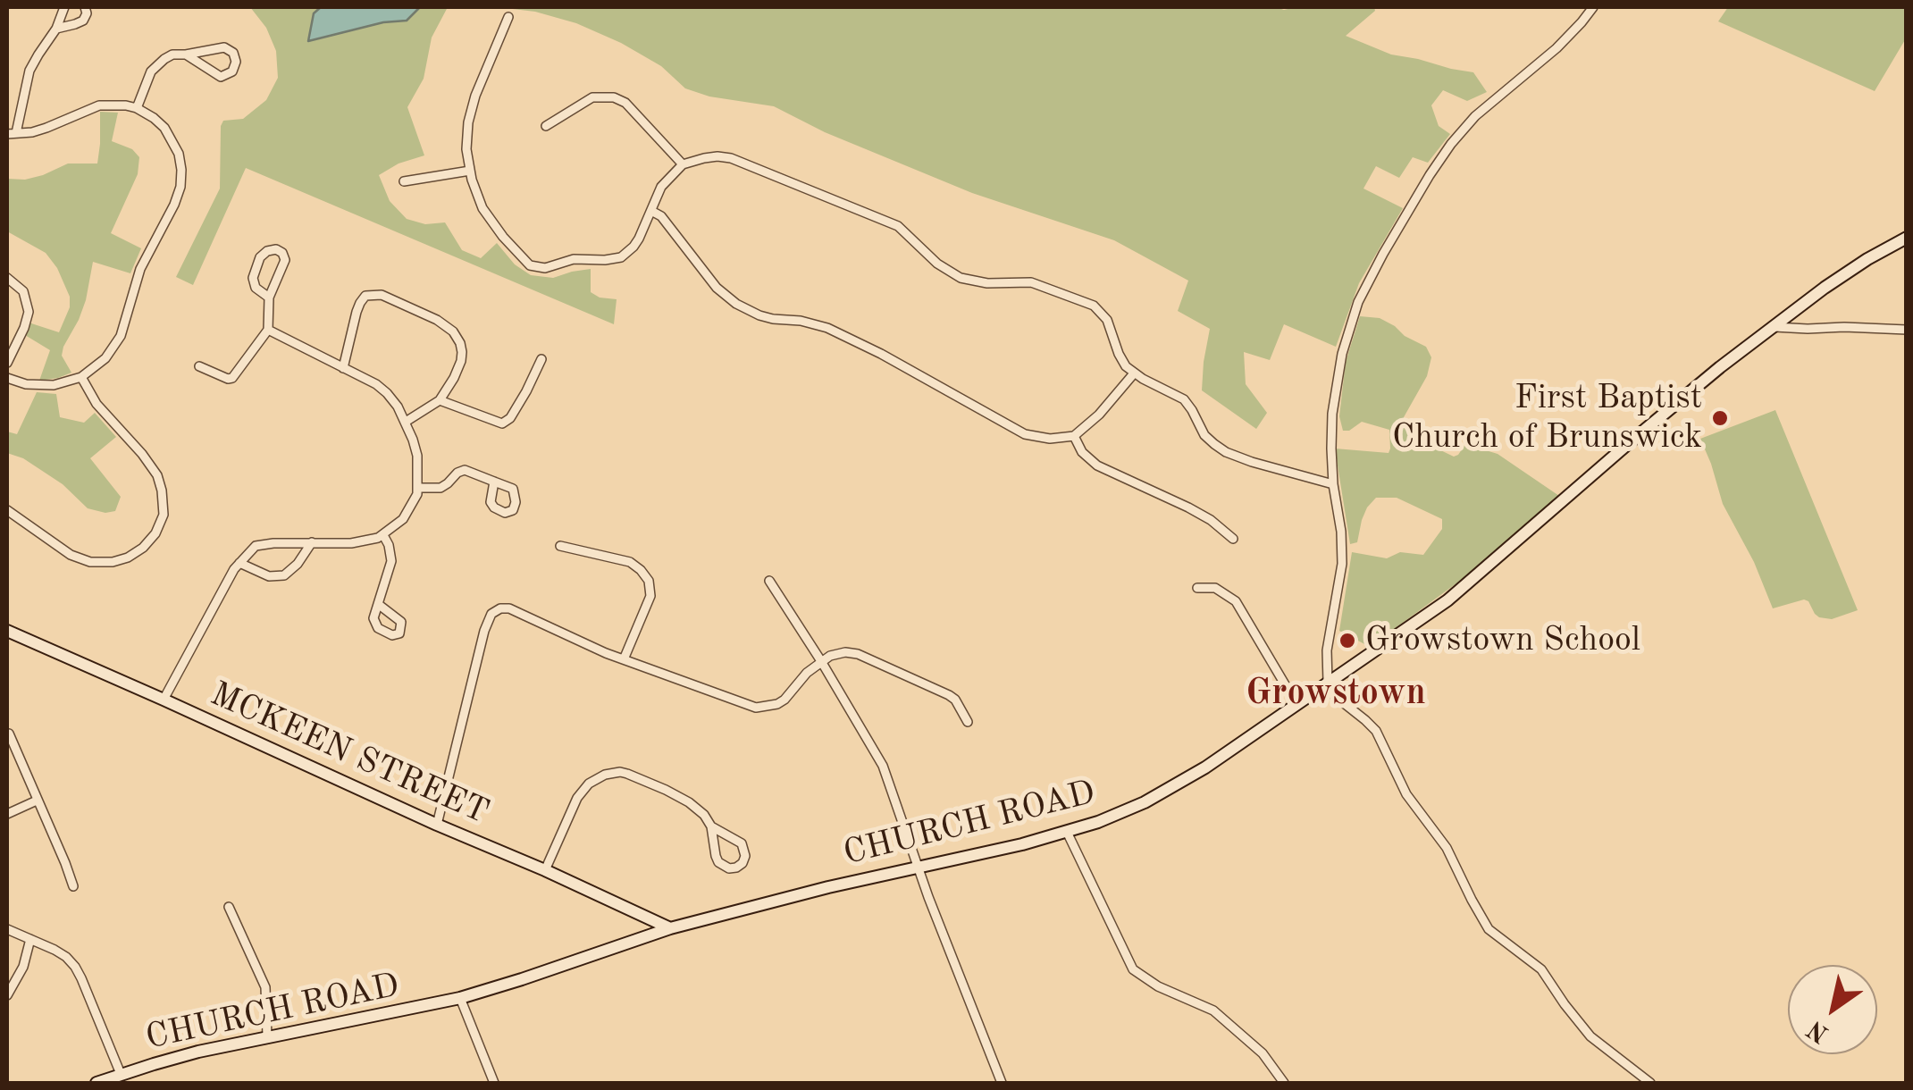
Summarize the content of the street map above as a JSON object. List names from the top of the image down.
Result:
{
  "streets": {
    "street": ["MCKEEN STREET", "CHURCH ROAD"]
  },
  "crossings": [
    ["MCKEEN STREET", "CHURCH ROAD"]
  ],
  "districts": ["Growstown"],
  "places": ["First Baptist Church of Brunswick", "Growstown School"],
  "north": "bottom left"
}
